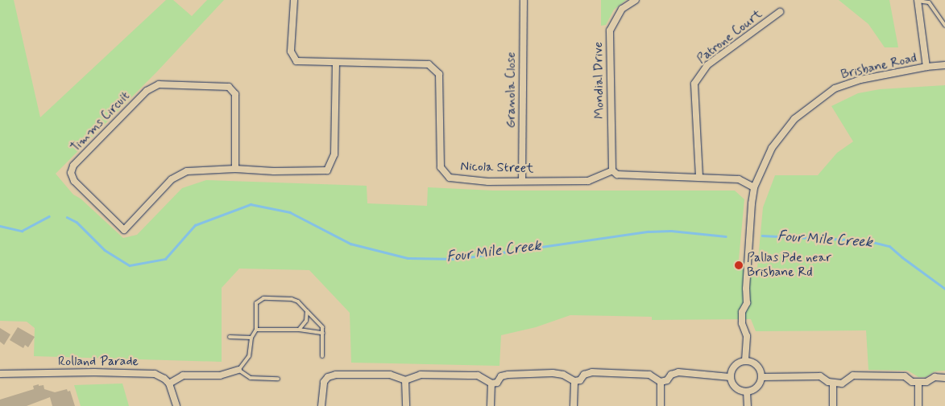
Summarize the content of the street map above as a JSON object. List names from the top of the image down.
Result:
{
  "streets": {
    "street": [
      "Patrone Court",
      "Brisbane Road",
      "Mondial Drive",
      "Granola Close",
      "Timms Circuit",
      "Nicola Street",
      "Rolland Parade"
    ]
  },
  "crossings": [
    ["Mondial Drive", "Nicola Street"],
    ["Granola Close", "Nicola Street"],
    ["Timms Circuit", "Nicola Street"]
  ],
  "water": ["Four Mile Creek"],
  "places": ["Pallas Pde near Brisbane Rd"]
}
